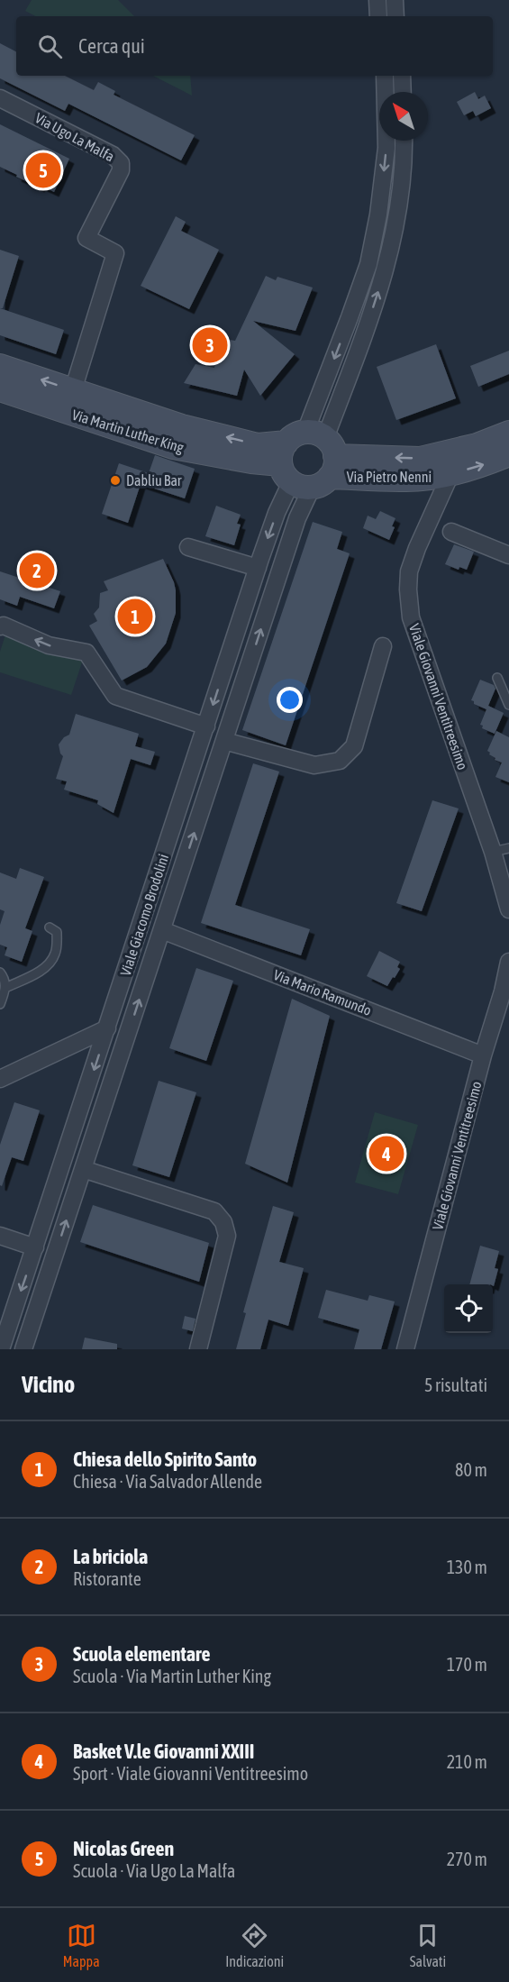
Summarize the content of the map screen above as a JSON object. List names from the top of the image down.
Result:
{
  "streets": {
    "street": [
      "Via Ugo La Malfa",
      "Via Martin Luther King",
      "Via Pietro Nenni",
      "Viale Giovanni Ventitreesimo",
      "Viale Giacomo Brodolini",
      "Via Mario Ramundo"
    ]
  },
  "crossings": [
    ["Via Ugo La Malfa", "Via Martin Luther King"],
    ["Via Martin Luther King", "Via Pietro Nenni"],
    ["Via Martin Luther King", "Viale Giacomo Brodolini"],
    ["Via Pietro Nenni", "Viale Giovanni Ventitreesimo"],
    ["Via Pietro Nenni", "Viale Giacomo Brodolini"],
    ["Viale Giovanni Ventitreesimo", "Via Mario Ramundo"],
    ["Viale Giacomo Brodolini", "Via Mario Ramundo"]
  ],
  "places": ["Dabliu Bar"],
  "north": "top left",
  "page": {
    "search": "Cerca qui",
    "pins": [
      "5",
      "3",
      "2",
      "1",
      "4"
    ],
    "heading": ["Vicino", "5 risultati"],
    "list": [
      {
        "mark": "1",
        "name": "Chiesa dello Spirito Santo",
        "note": "Chiesa · Via Salvador Allende",
        "value": "80 m"
      },
      {
        "mark": "2",
        "name": "La briciola",
        "note": "Ristorante",
        "value": "130 m"
      },
      {
        "mark": "3",
        "name": "Scuola elementare",
        "note": "Scuola · Via Martin Luther King",
        "value": "170 m"
      },
      {
        "mark": "4",
        "name": "Basket V.le Giovanni XXIII",
        "note": "Sport · Viale Giovanni Ventitreesimo",
        "value": "210 m"
      },
      {
        "mark": "5",
        "name": "Nicolas Green",
        "note": "Scuola · Via Ugo La Malfa",
        "value": "270 m"
      }
    ],
    "nav": ["Mappa", "Indicazioni", "Salvati"]
  }
}
